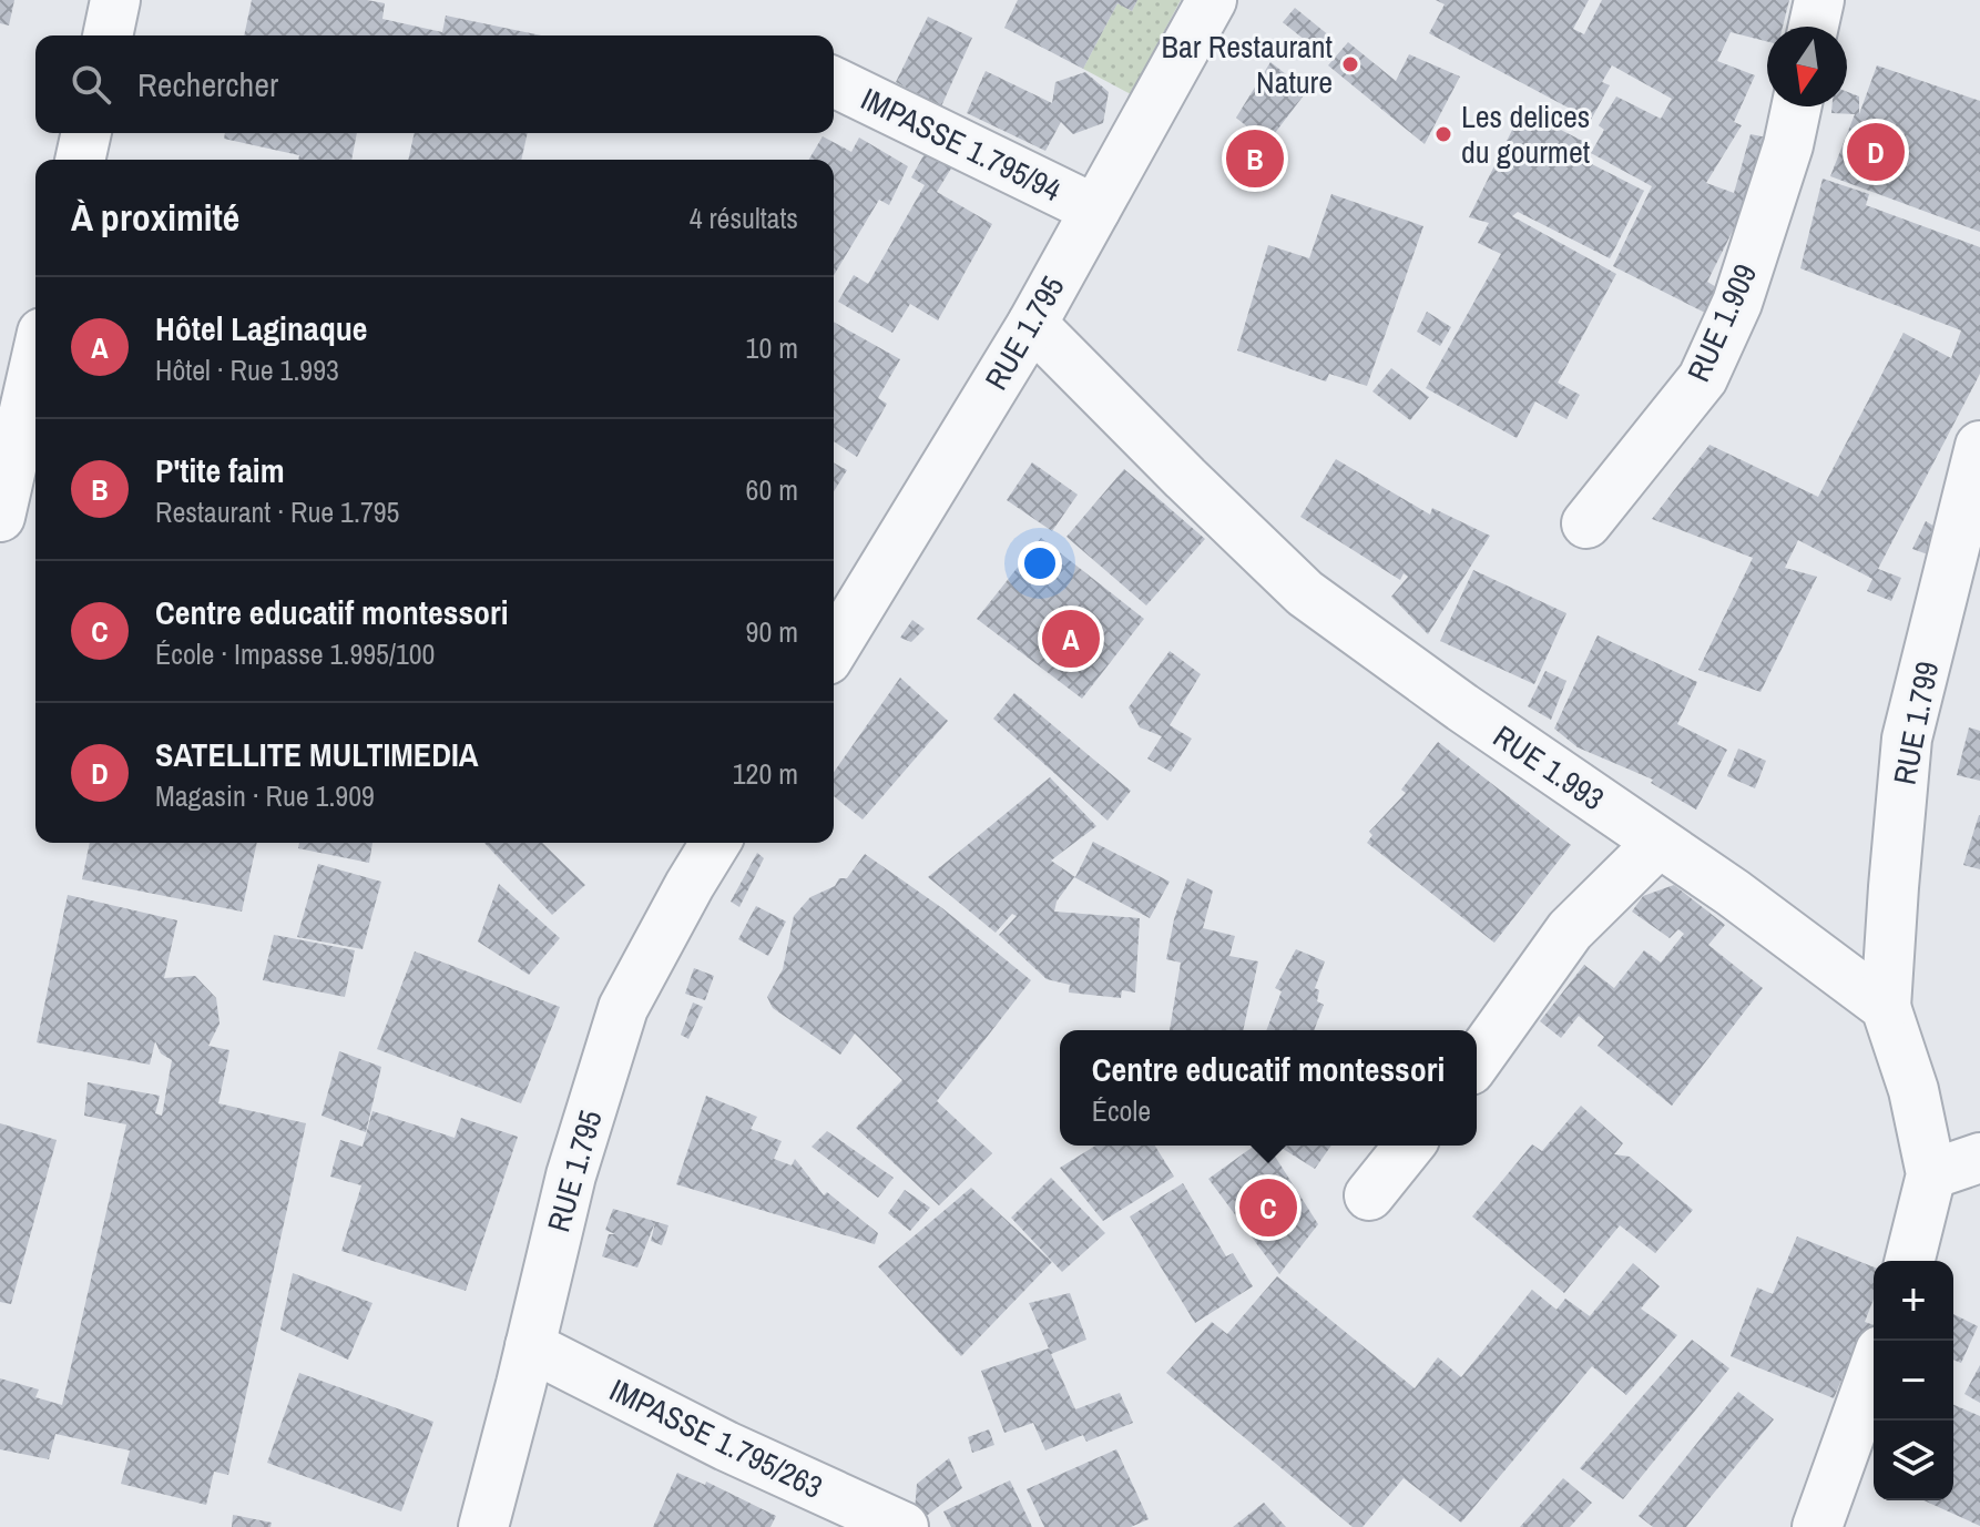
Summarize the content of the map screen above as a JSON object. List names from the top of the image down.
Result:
{
  "streets": {
    "street": [
      "IMPASSE 1.795/94",
      "RUE 1.909",
      "RUE 1.795",
      "RUE 1.799",
      "RUE 1.993",
      "IMPASSE 1.795/263"
    ]
  },
  "crossings": [
    ["IMPASSE 1.795/94", "RUE 1.795"],
    ["RUE 1.795", "RUE 1.993"],
    ["RUE 1.795", "IMPASSE 1.795/263"],
    ["RUE 1.799", "RUE 1.993"]
  ],
  "places": ["Bar Restaurant Nature", "Les delices du gourmet"],
  "north": "bottom",
  "page": {
    "search": "Rechercher",
    "pins": [
      "D",
      "B",
      "A",
      "C"
    ],
    "heading": ["À proximité", "4 résultats"],
    "list": [
      {
        "mark": "A",
        "name": "Hôtel Laginaque",
        "note": "Hôtel · Rue 1.993",
        "value": "10 m"
      },
      {
        "mark": "B",
        "name": "P'tite faim",
        "note": "Restaurant · Rue 1.795",
        "value": "60 m"
      },
      {
        "mark": "C",
        "name": "Centre educatif montessori",
        "note": "École · Impasse 1.995/100",
        "value": "90 m"
      },
      {
        "mark": "D",
        "name": "SATELLITE MULTIMEDIA",
        "note": "Magasin · Rue 1.909",
        "value": "120 m"
      }
    ],
    "popup": ["Centre educatif montessori", "École"],
    "map_buttons": ["+", "−"]
  }
}
